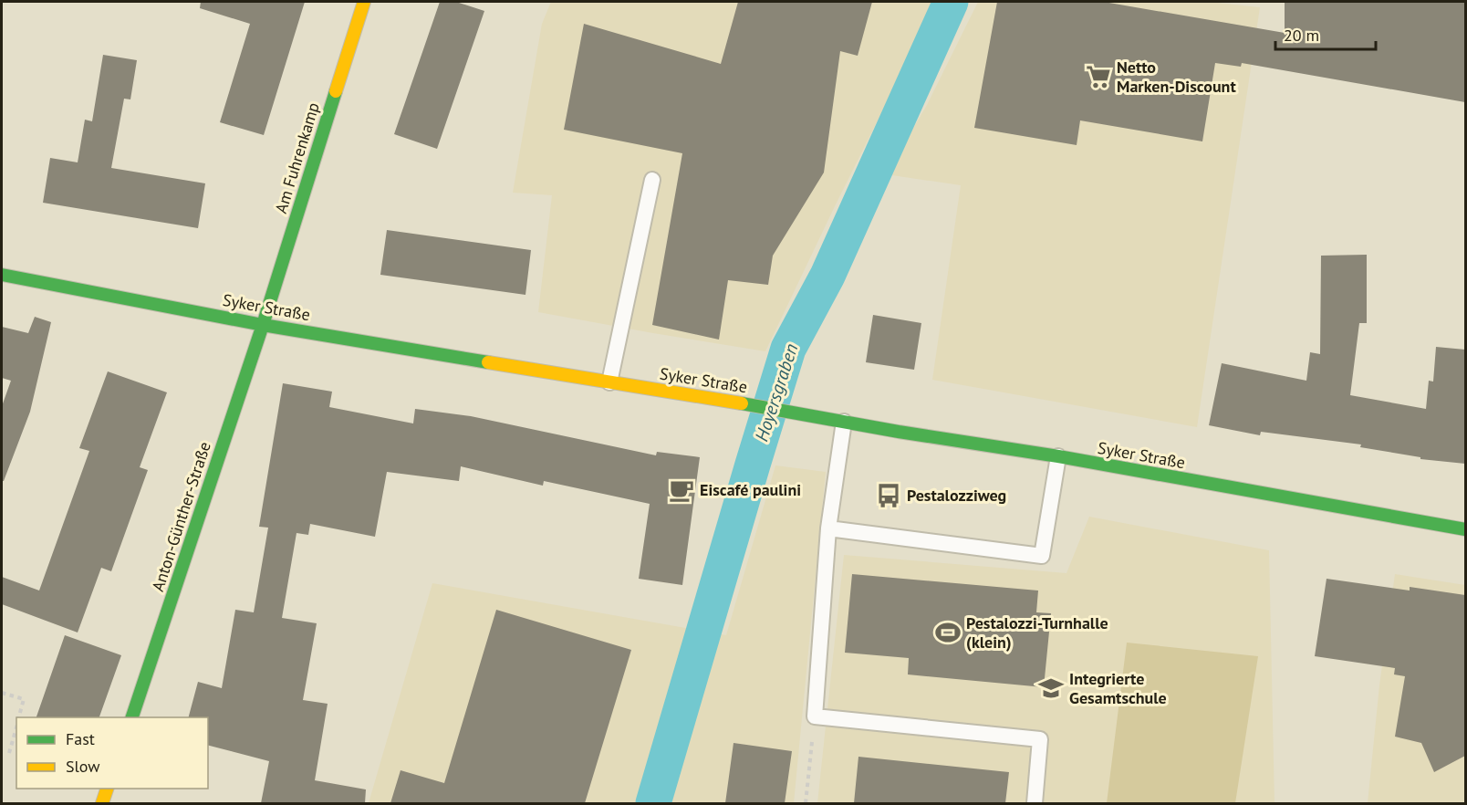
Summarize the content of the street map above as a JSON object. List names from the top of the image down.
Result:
{
  "streets": {
    "main road": ["Am Fuhrenkamp", "Syker Straße", "Anton-Günther-Straße"]
  },
  "crossings": [
    ["Am Fuhrenkamp", "Syker Straße"],
    ["Am Fuhrenkamp", "Anton-Günther-Straße"],
    ["Syker Straße", "Anton-Günther-Straße"]
  ],
  "water": ["Hoyersgraben"],
  "places": {
    "supermarket": ["Netto Marken-Discount"],
    "cafe": ["Eiscafé paulini"],
    "bus stop": ["Pestalozziweg"],
    "sports": ["Pestalozzi-Turnhalle (klein)"],
    "school or university": ["Integrierte Gesamtschule"]
  },
  "legend": ["Fast", "Slow"],
  "scale_bar": "20 m"
}
